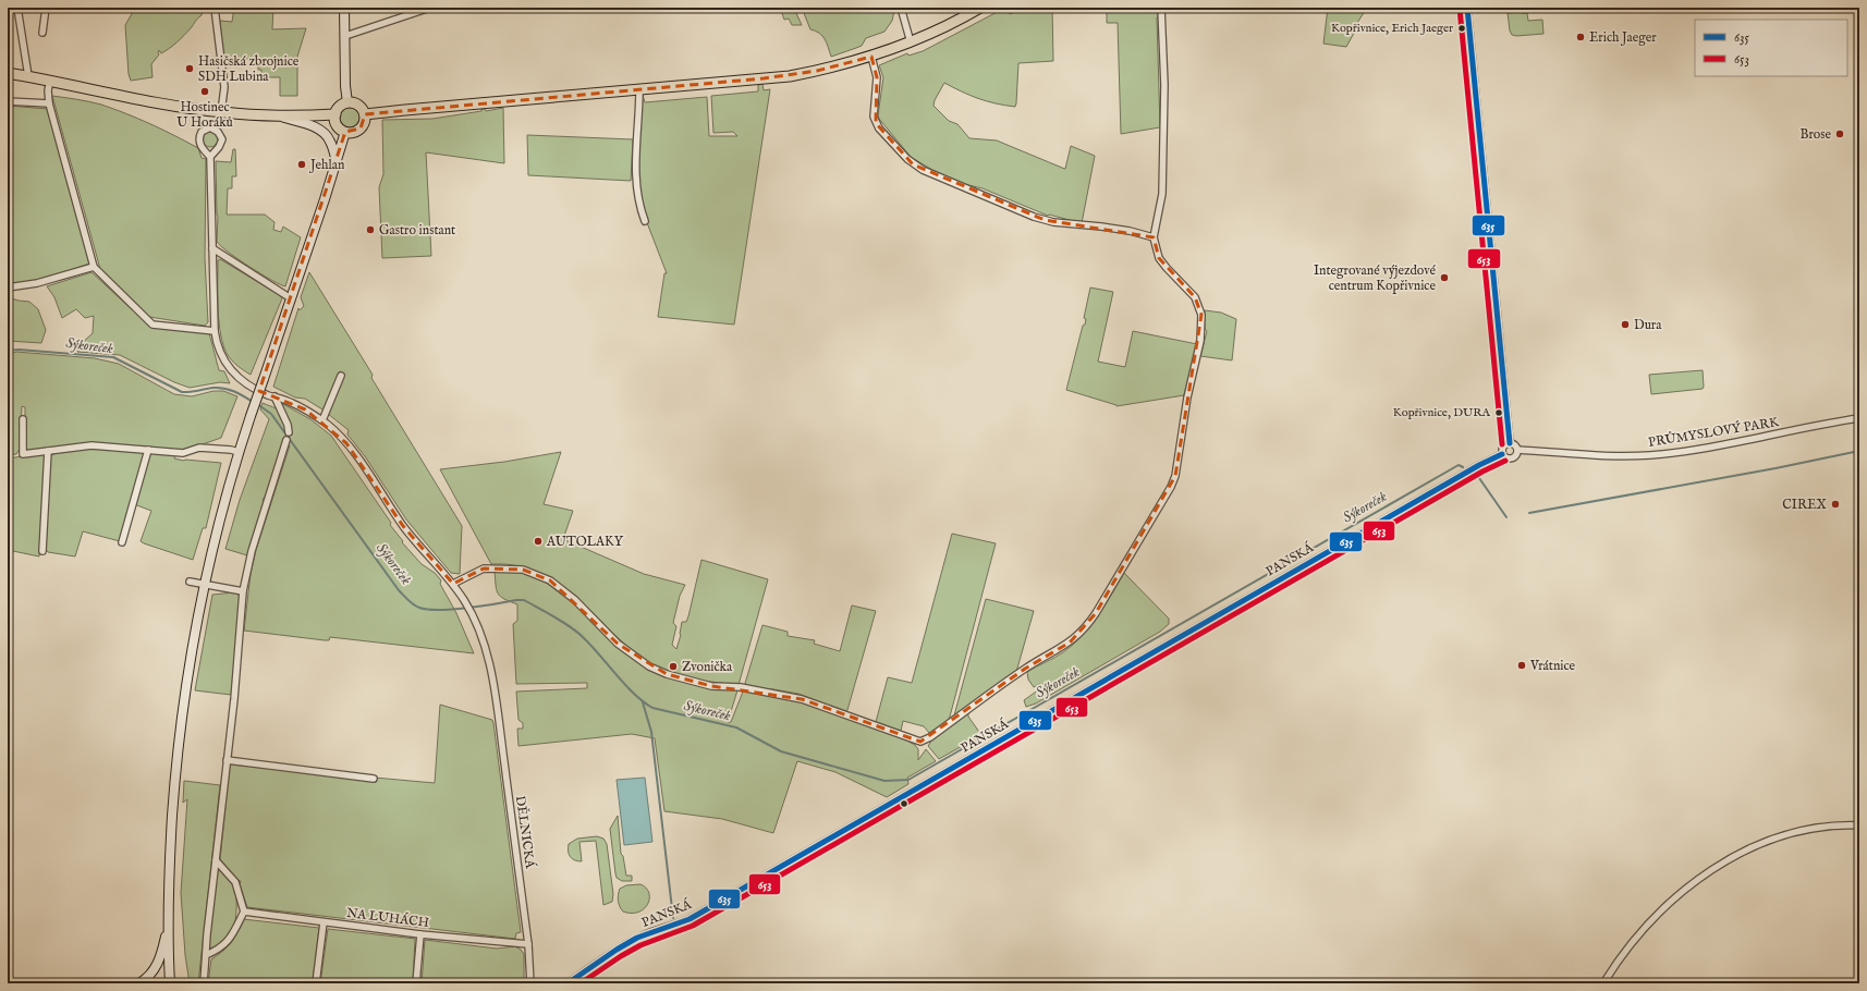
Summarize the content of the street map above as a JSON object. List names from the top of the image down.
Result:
{
  "streets": {
    "street": [
      "PRŮMYSLOVÝ PARK",
      "PANSKÁ",
      "DĚLNICKÁ",
      "NA LUHÁCH"
    ]
  },
  "crossings": [
    ["PRŮMYSLOVÝ PARK", "PANSKÁ"],
    ["DĚLNICKÁ", "NA LUHÁCH"]
  ],
  "water": ["Sýkoreček"],
  "places": [
    "Kopřivnice, Erich Jaeger",
    "Erich Jaeger",
    "Hasičská zbrojnice SDH Lubina",
    "Hostinec U Horáků",
    "Brose",
    "Jehlan",
    "Gastro instant",
    "Integrované výjezdové centrum Kopřivnice",
    "Dura",
    "Kopřivnice, DURA",
    "CIREX",
    "AUTOLAKY",
    "Vrátnice",
    "Zvonička"
  ],
  "lines": ["transit line 635", "transit line 653"],
  "legend": ["635", "653"]
}
